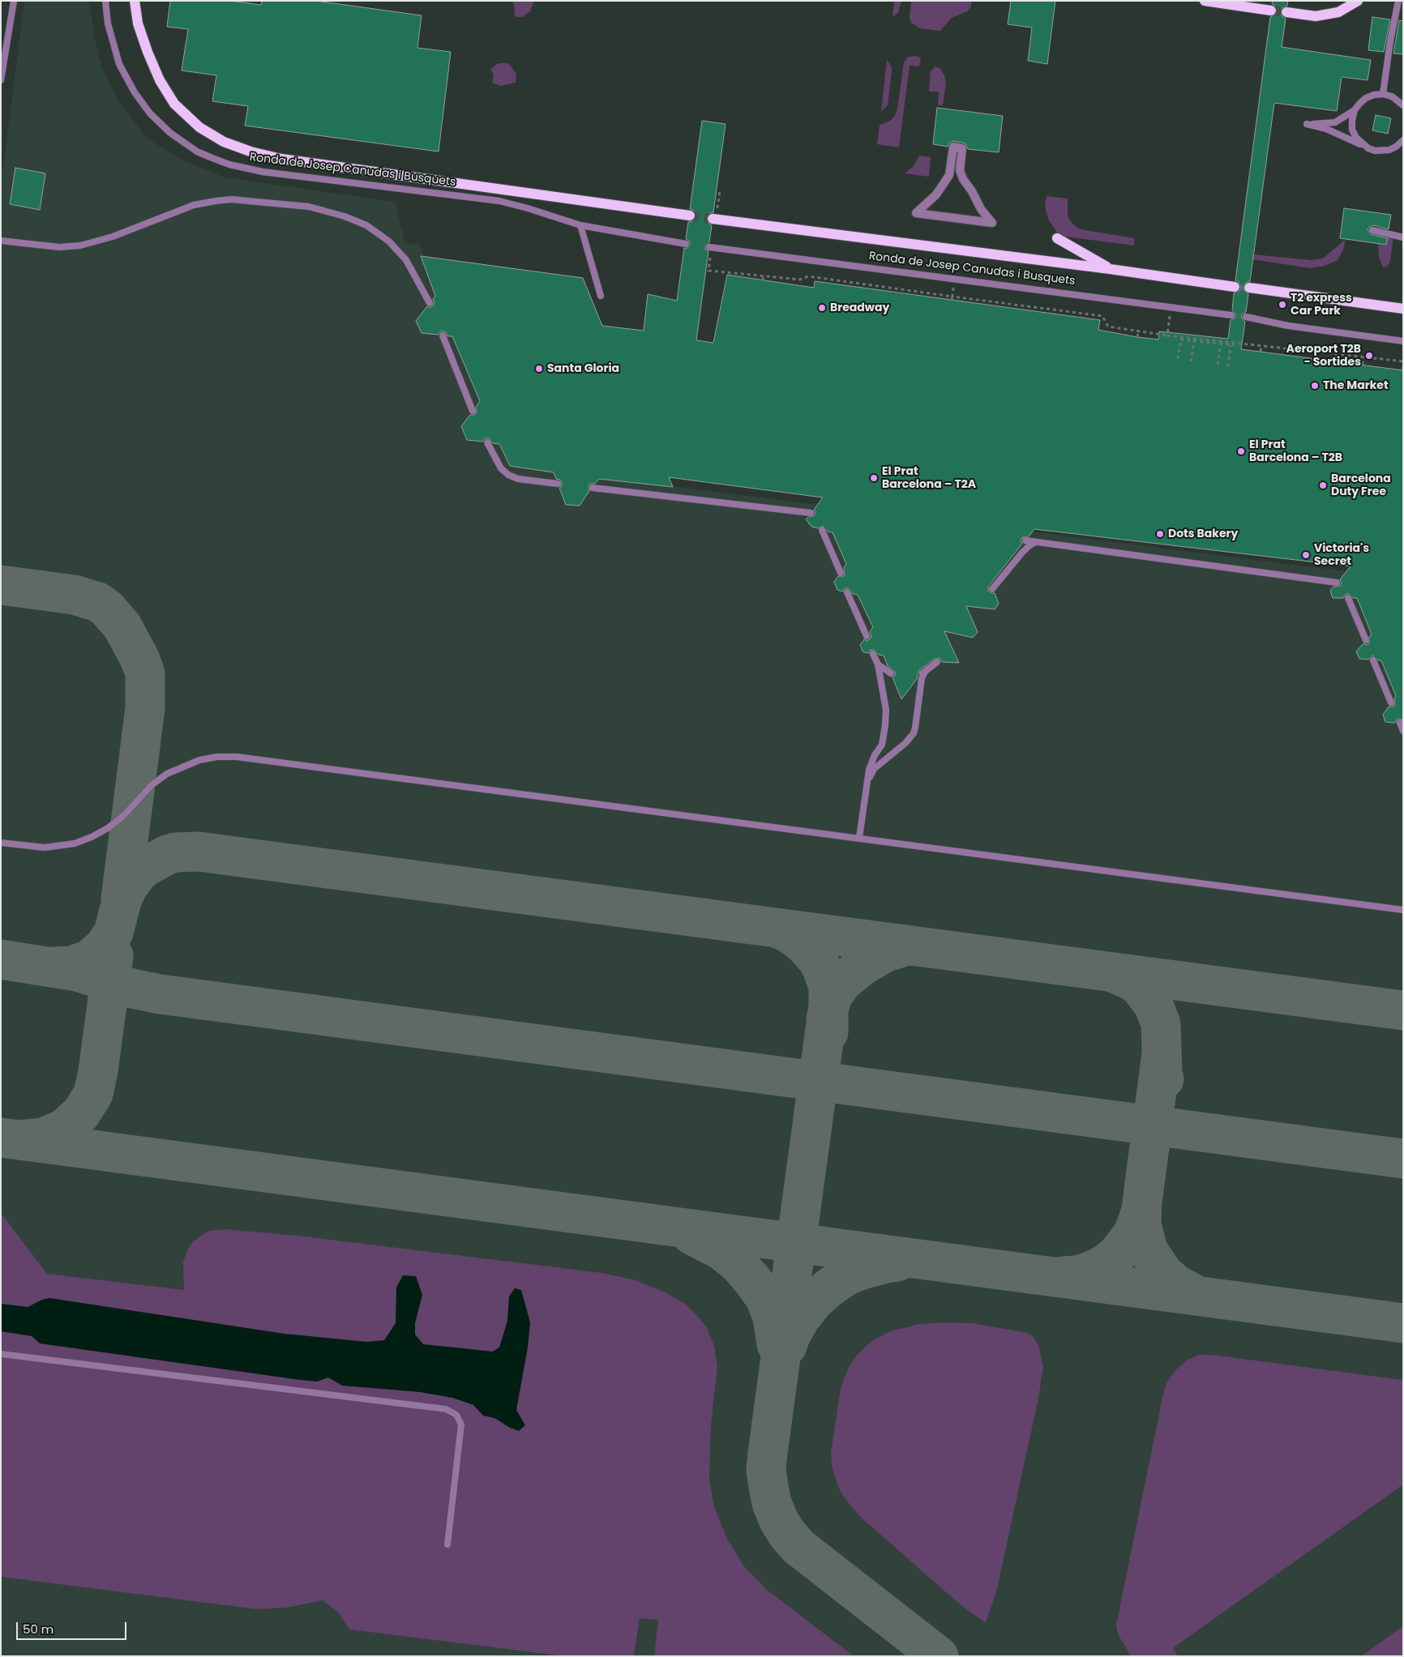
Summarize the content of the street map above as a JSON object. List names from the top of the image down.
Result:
{
  "streets": {
    "main road": ["Ronda de Josep Canudas i Busquets"]
  },
  "places": [
    "T2 express Car Park",
    "Breadway",
    "Aeroport T2B - Sortides",
    "Santa Gloria",
    "The Market",
    "El Prat Barcelona – T2B",
    "El Prat Barcelona – T2A",
    "Barcelona Duty Free",
    "Dots Bakery",
    "Victoria's Secret"
  ],
  "scale_bar": "50 m"
}
